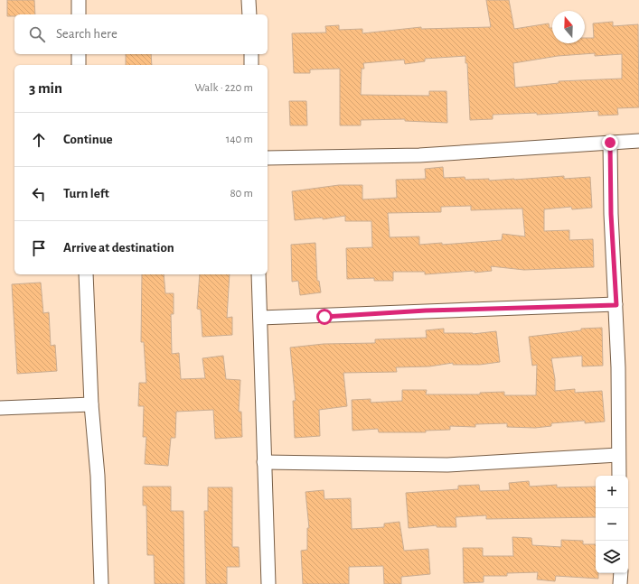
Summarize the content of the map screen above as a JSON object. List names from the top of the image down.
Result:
{
  "north": "top",
  "page": {
    "search": "Search here",
    "heading": ["3 min", "Walk · 220 m"],
    "list": [
      ["Continue", "140 m"],
      ["Turn left", "80 m"],
      "Arrive at destination"
    ],
    "map_buttons": ["+", "−"]
  }
}
